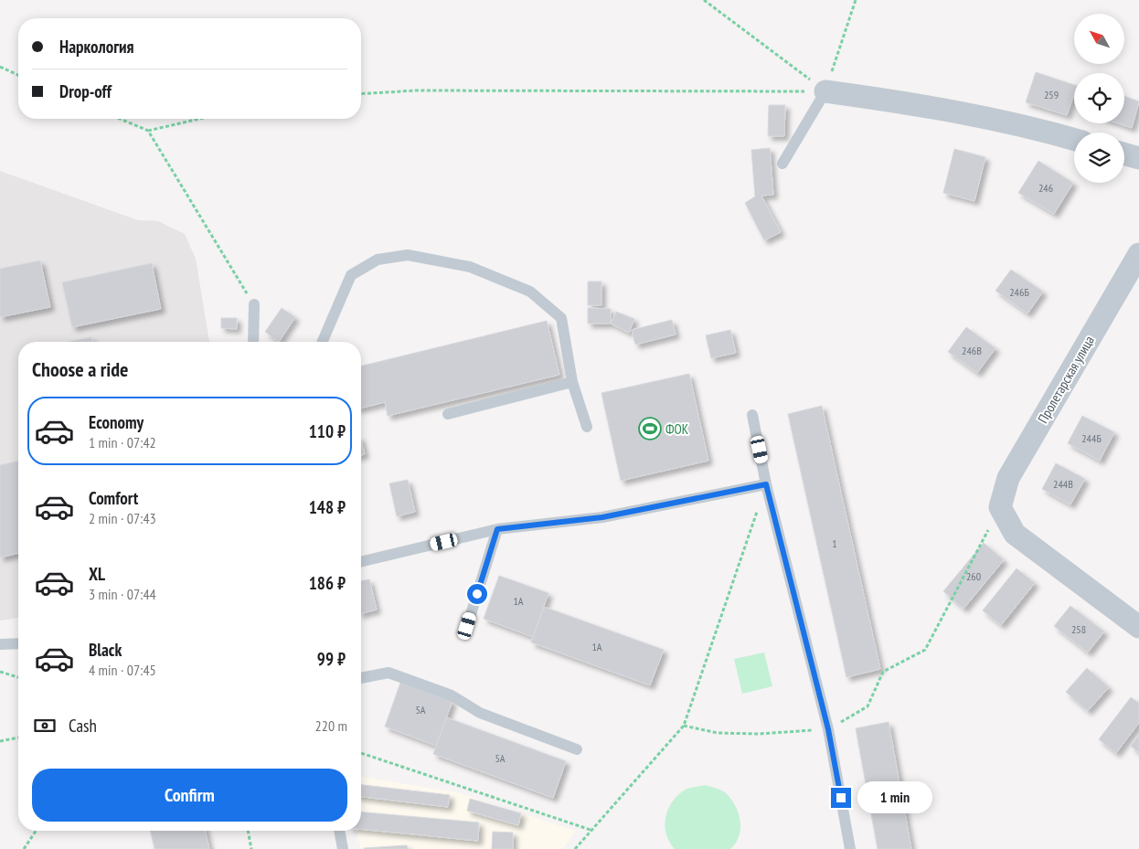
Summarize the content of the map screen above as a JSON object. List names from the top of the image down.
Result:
{
  "streets": {
    "street": ["Пролетарская улица"]
  },
  "places": {
    "sports": ["ФОК"]
  },
  "house_numbers": [
    "259",
    "246",
    "246Б",
    "246В",
    "244Б",
    "244В",
    "1",
    "260",
    "1А",
    "258",
    "1А",
    "5А",
    "5А"
  ],
  "north": "top left",
  "page": {
    "banner": ["Наркология", "Drop-off"],
    "heading": "Choose a ride",
    "list": [
      {
        "name": "Economy",
        "note": "1 min · 07:42",
        "value": "110 ₽"
      },
      {
        "name": "Comfort",
        "note": "2 min · 07:43",
        "value": "148 ₽"
      },
      {
        "name": "XL",
        "note": "3 min · 07:44",
        "value": "186 ₽"
      },
      {
        "name": "Black",
        "note": "4 min · 07:45",
        "value": "99 ₽"
      }
    ],
    "pay": ["Cash", "220 m"],
    "buttons": "Confirm",
    "bubble": "1 min"
  }
}
